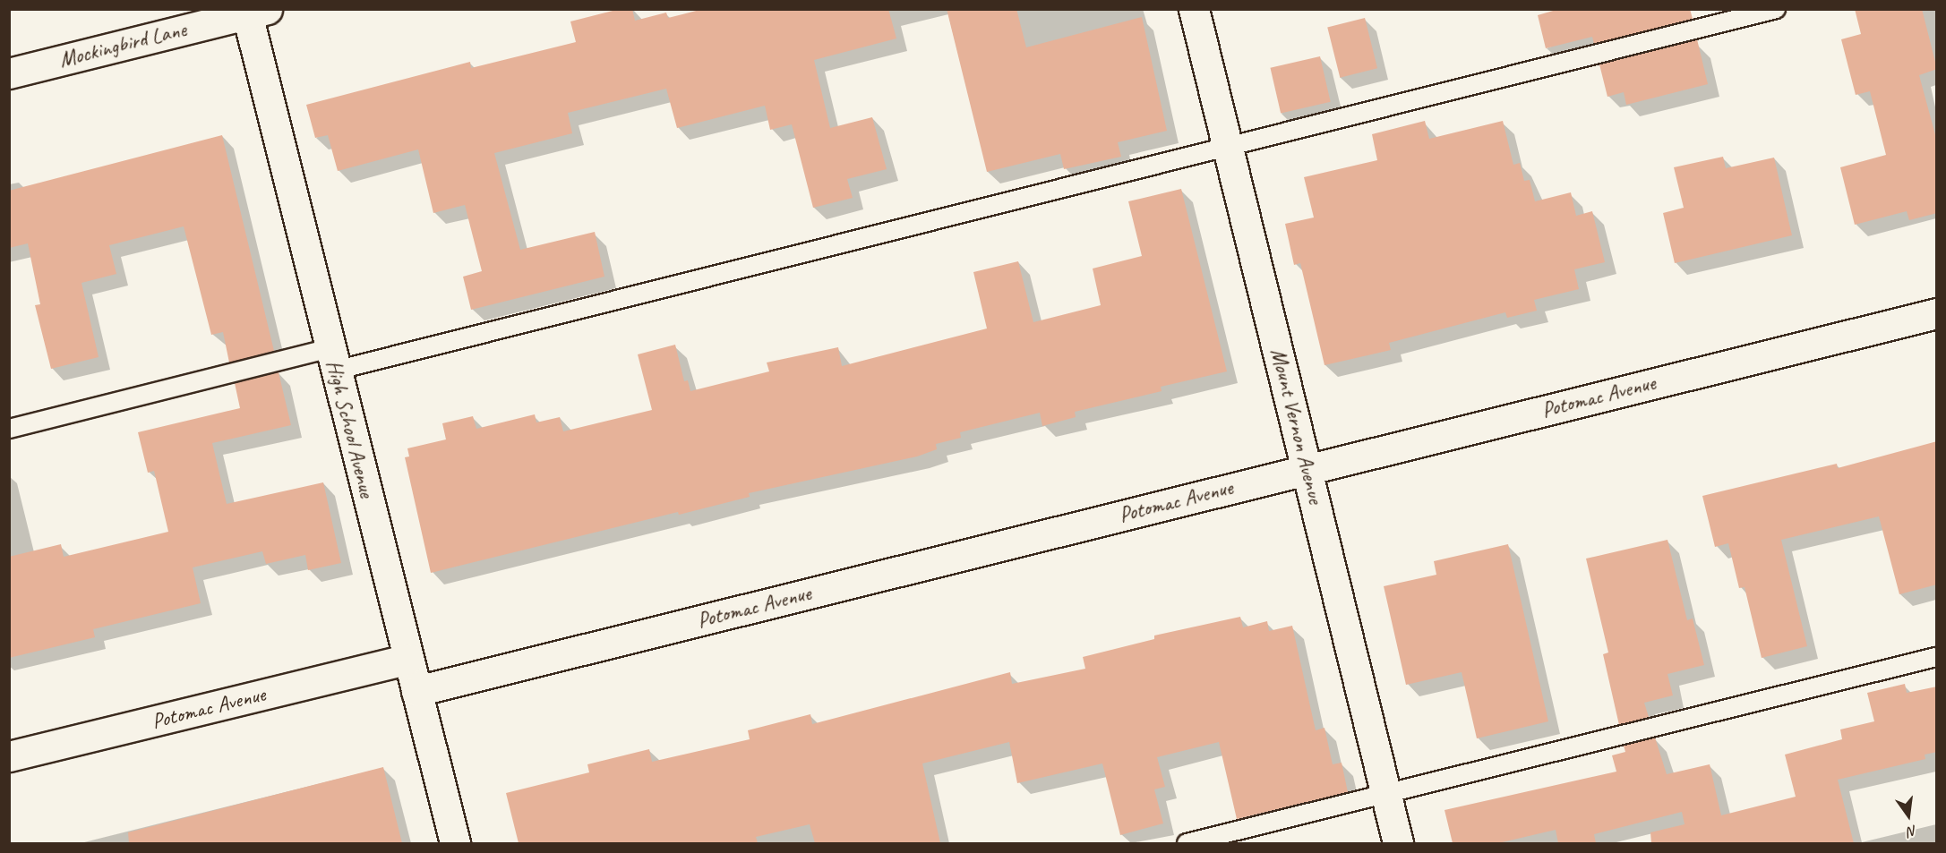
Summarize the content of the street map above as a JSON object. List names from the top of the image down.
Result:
{
  "streets": {
    "street": [
      "Mockingbird Lane",
      "Potomac Avenue",
      "Mount Vernon Avenue",
      "High School Avenue"
    ]
  },
  "crossings": [
    ["Mockingbird Lane", "High School Avenue"],
    ["Potomac Avenue", "Mount Vernon Avenue"],
    ["Potomac Avenue", "High School Avenue"]
  ],
  "north": "bottom"
}
